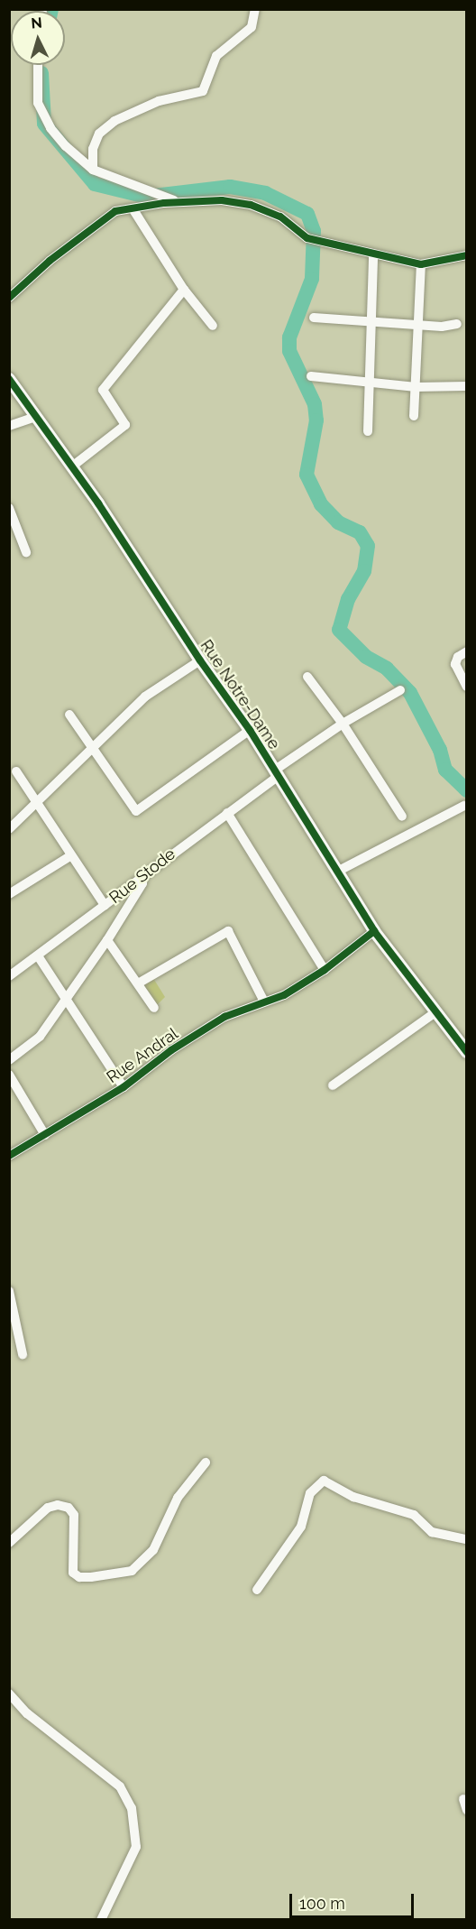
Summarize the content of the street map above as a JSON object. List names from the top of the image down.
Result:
{
  "streets": {
    "street": ["Rue Notre-Dame", "Rue Stode", "Rue Andral"]
  },
  "crossings": [
    ["Rue Notre-Dame", "Rue Stode"],
    ["Rue Notre-Dame", "Rue Andral"]
  ],
  "scale_bar": "100 m",
  "north": "top"
}
